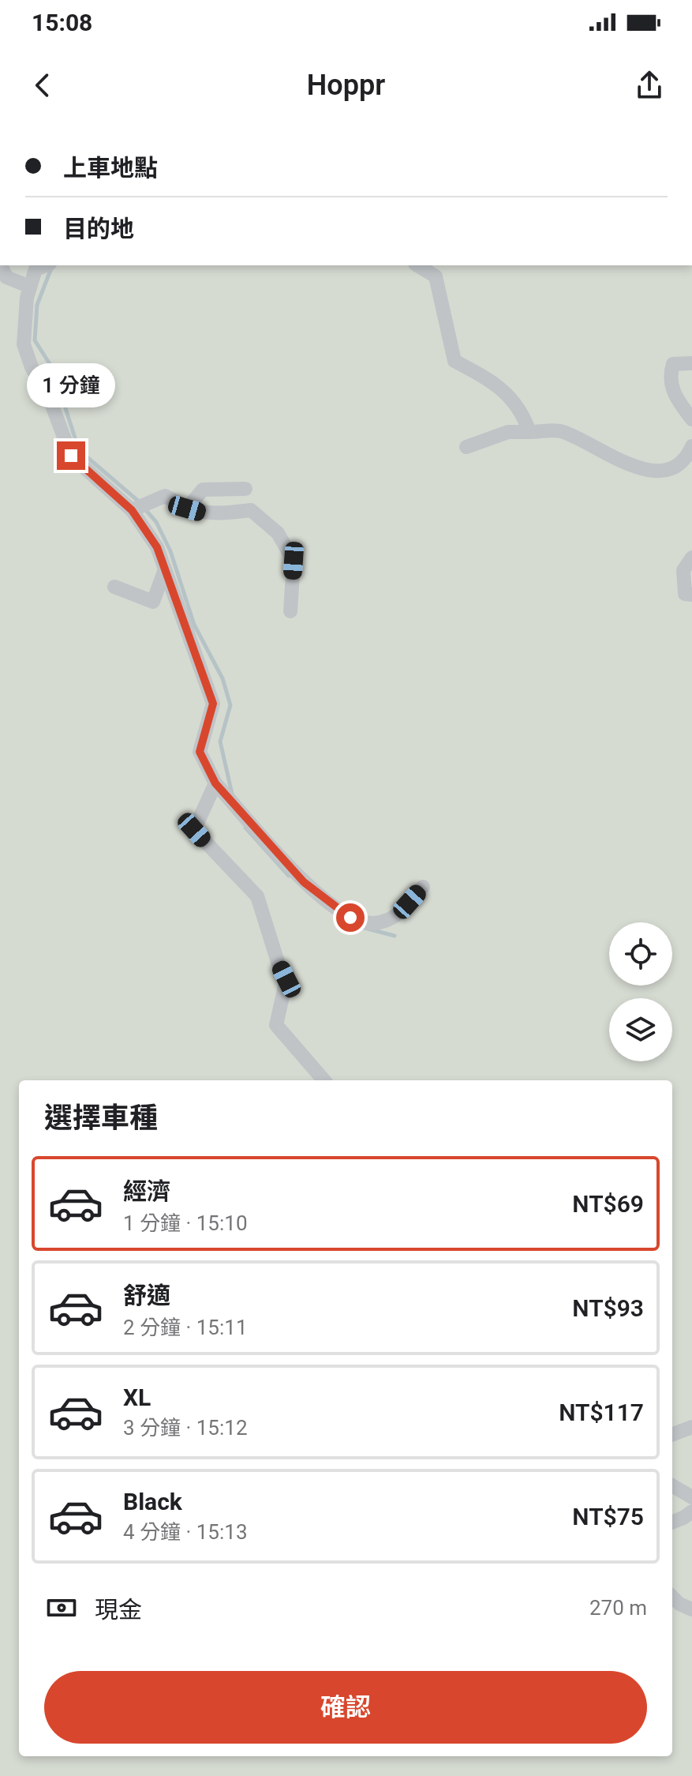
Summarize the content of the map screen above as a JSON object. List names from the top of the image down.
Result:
{
  "page": {
    "status": "15:08",
    "header": "Hoppr",
    "banner": ["上車地點", "目的地"],
    "bubble": "1 分鐘",
    "heading": "選擇車種",
    "list": [
      {
        "name": "經濟",
        "note": "1 分鐘 · 15:10",
        "value": "NT$69"
      },
      {
        "name": "舒適",
        "note": "2 分鐘 · 15:11",
        "value": "NT$93"
      },
      {
        "name": "XL",
        "note": "3 分鐘 · 15:12",
        "value": "NT$117"
      },
      {
        "name": "Black",
        "note": "4 分鐘 · 15:13",
        "value": "NT$75"
      }
    ],
    "pay": ["現金", "270 m"],
    "buttons": "確認"
  }
}
